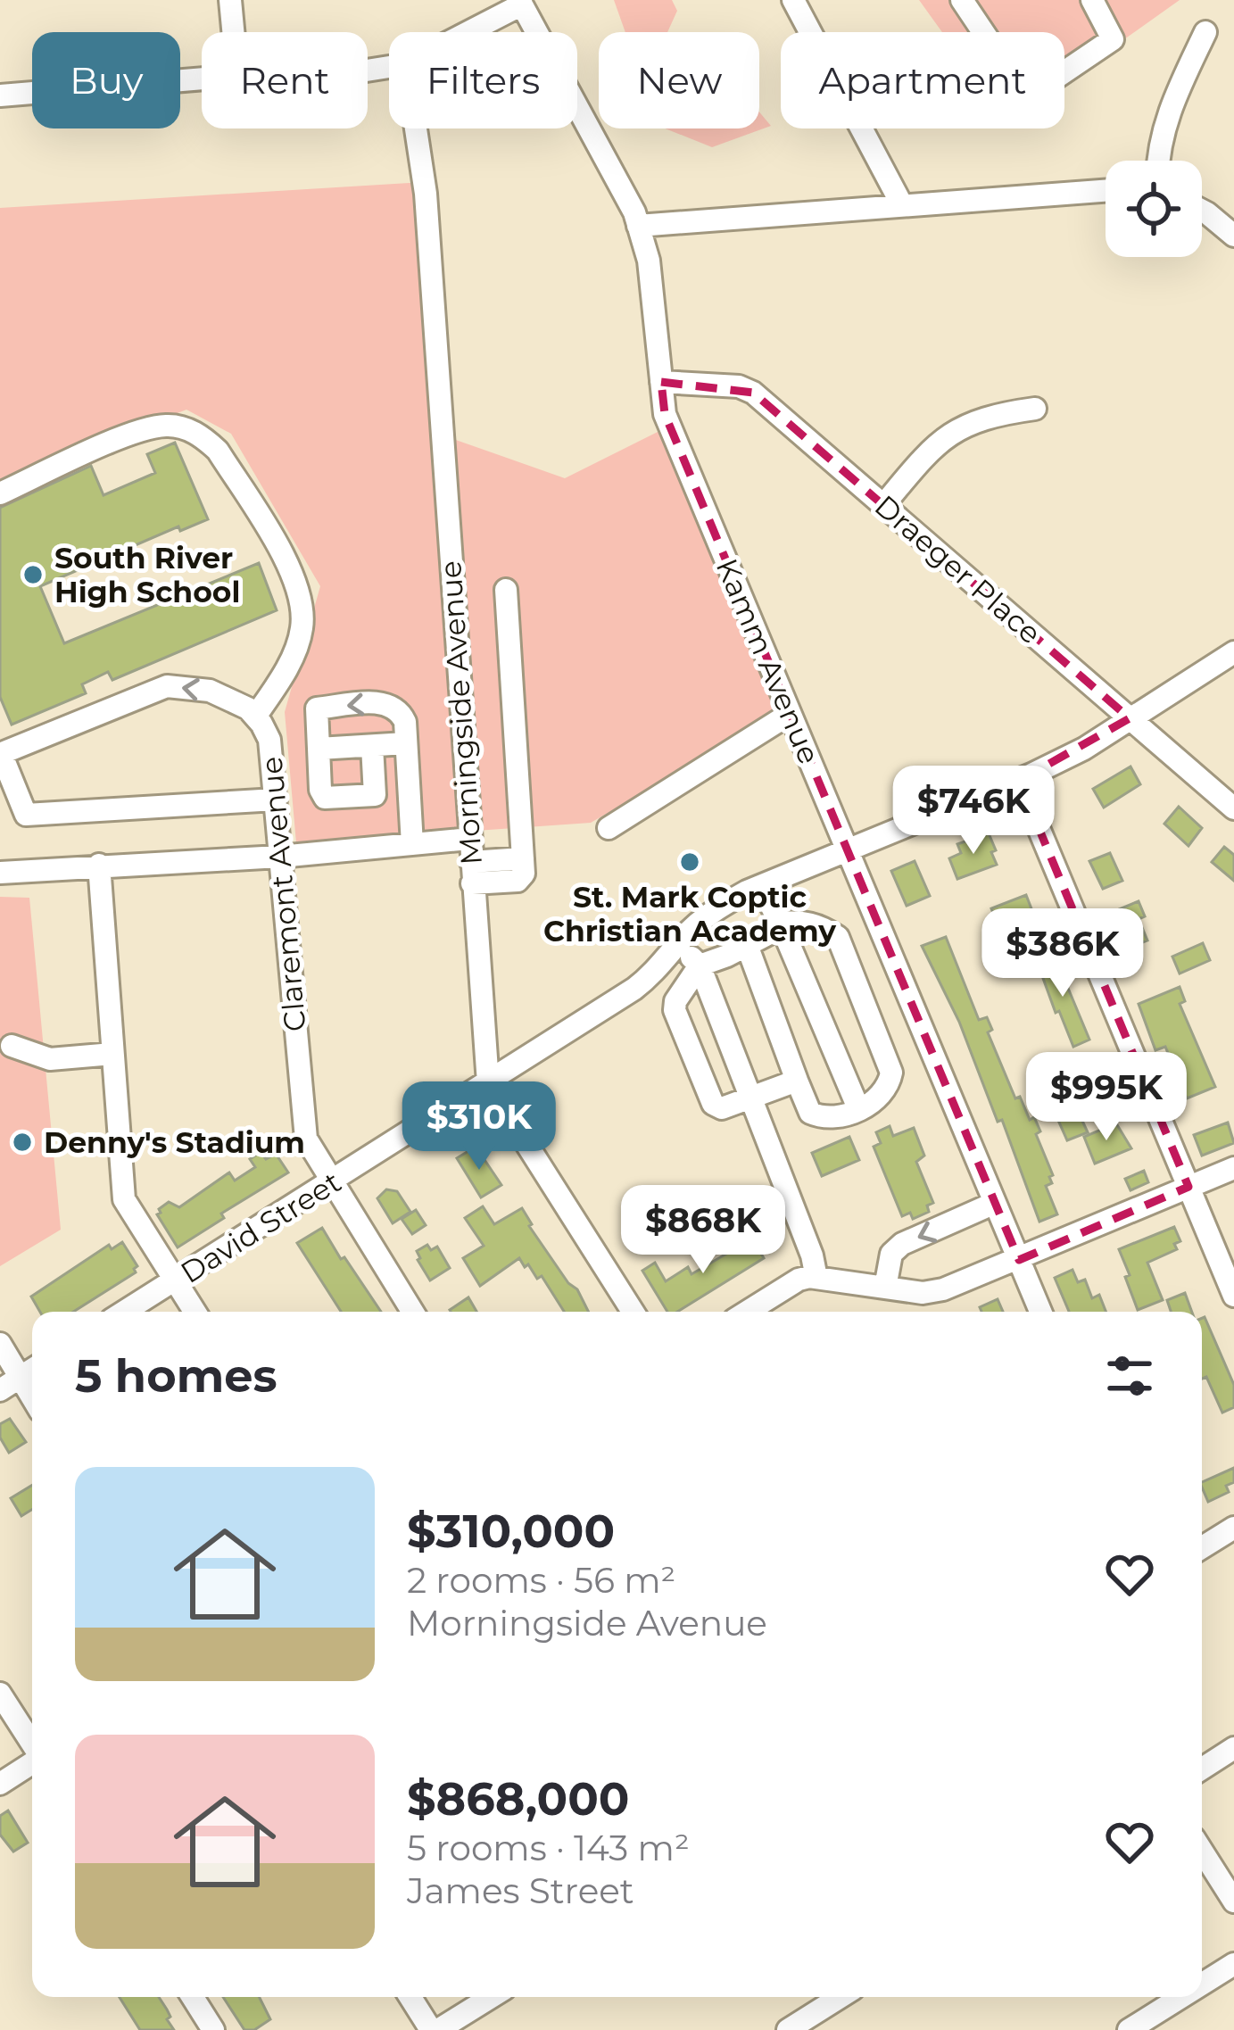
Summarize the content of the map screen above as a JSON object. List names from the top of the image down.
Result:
{
  "streets": {
    "street": [
      "Draeger Place",
      "Kamm Avenue",
      "Morningside Avenue",
      "Claremont Avenue",
      "David Street"
    ]
  },
  "crossings": [
    ["Draeger Place", "Kamm Avenue"],
    ["Draeger Place", "David Street"],
    ["Kamm Avenue", "David Street"],
    ["Morningside Avenue", "David Street"],
    ["Claremont Avenue", "David Street"]
  ],
  "places": ["South River High School", "St. Mark Coptic Christian Academy", "Denny's Stadium"],
  "page": {
    "chip": [
      "Buy",
      "Rent",
      "Filters",
      "New",
      "Apartment"
    ],
    "price": [
      "$746K",
      "$386K",
      "$995K",
      "$310K",
      "$868K"
    ],
    "heading": "5 homes",
    "list": [
      {
        "name": "$310,000",
        "note": "2 rooms · 56 m² · Morningside Avenue"
      },
      {
        "name": "$868,000",
        "note": "5 rooms · 143 m² · James Street"
      }
    ]
  }
}
